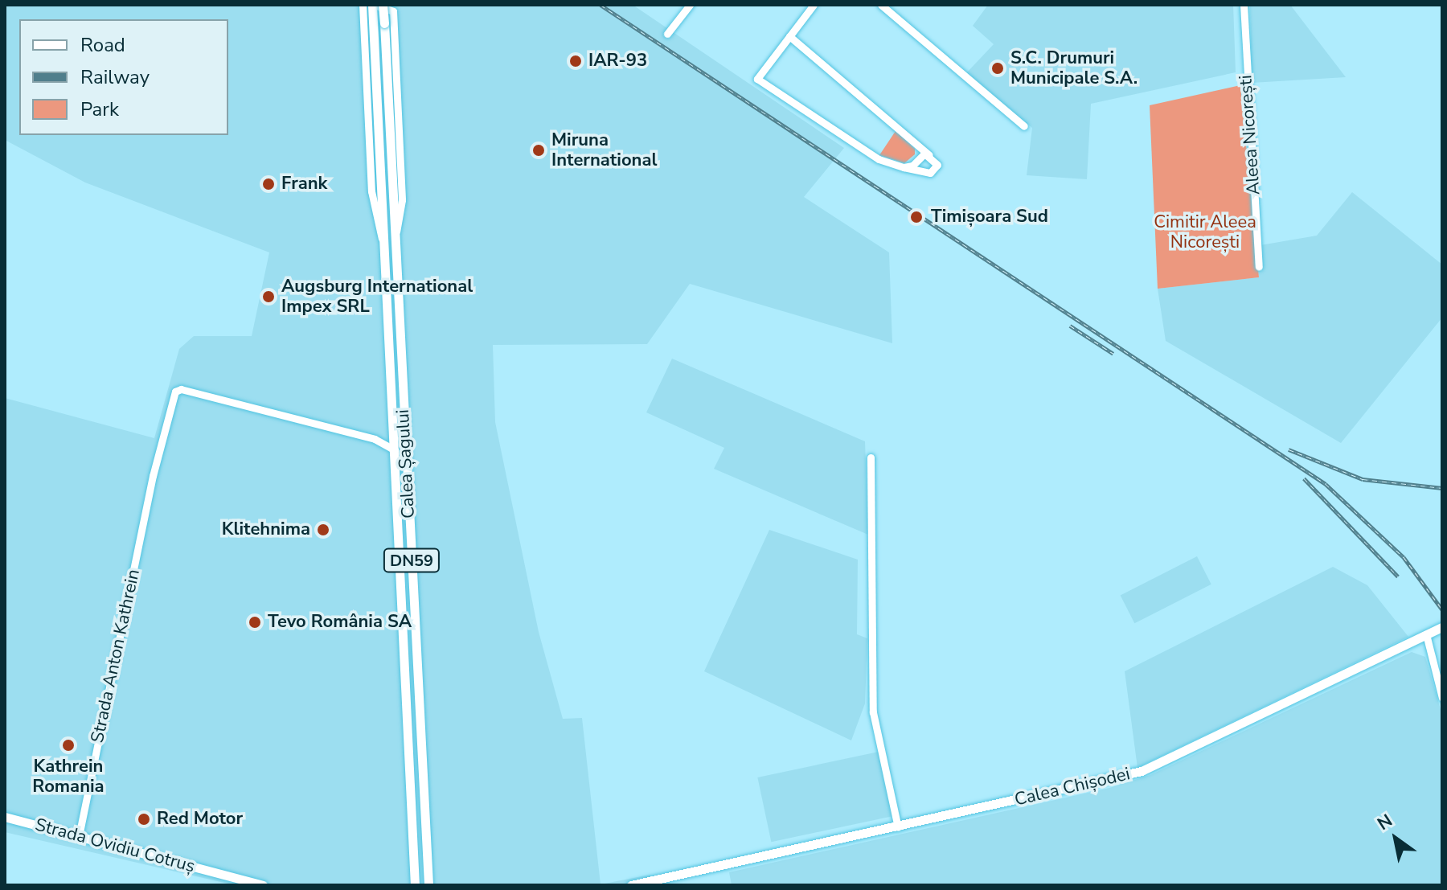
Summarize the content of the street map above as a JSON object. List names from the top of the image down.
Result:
{
  "streets": {
    "main road": [
      "Calea Șagului",
      "DN59",
      "Calea Chișodei",
      "Strada Ovidiu Cotruș"
    ],
    "street": ["Aleea Nicorești", "Strada Anton Kathrein"]
  },
  "crossings": [
    ["Strada Anton Kathrein", "Strada Ovidiu Cotruș"]
  ],
  "parks": ["Cimitir Aleea Nicorești"],
  "places": [
    "IAR-93",
    "S.C. Drumuri Municipale S.A.",
    "Miruna International",
    "Frank",
    "Timișoara Sud",
    "Augsburg International Impex SRL",
    "Klitehnima",
    "Tevo România SA",
    "Kathrein Romania",
    "Red Motor"
  ],
  "legend": ["Road", "Railway", "Park"],
  "north": "top left"
}
